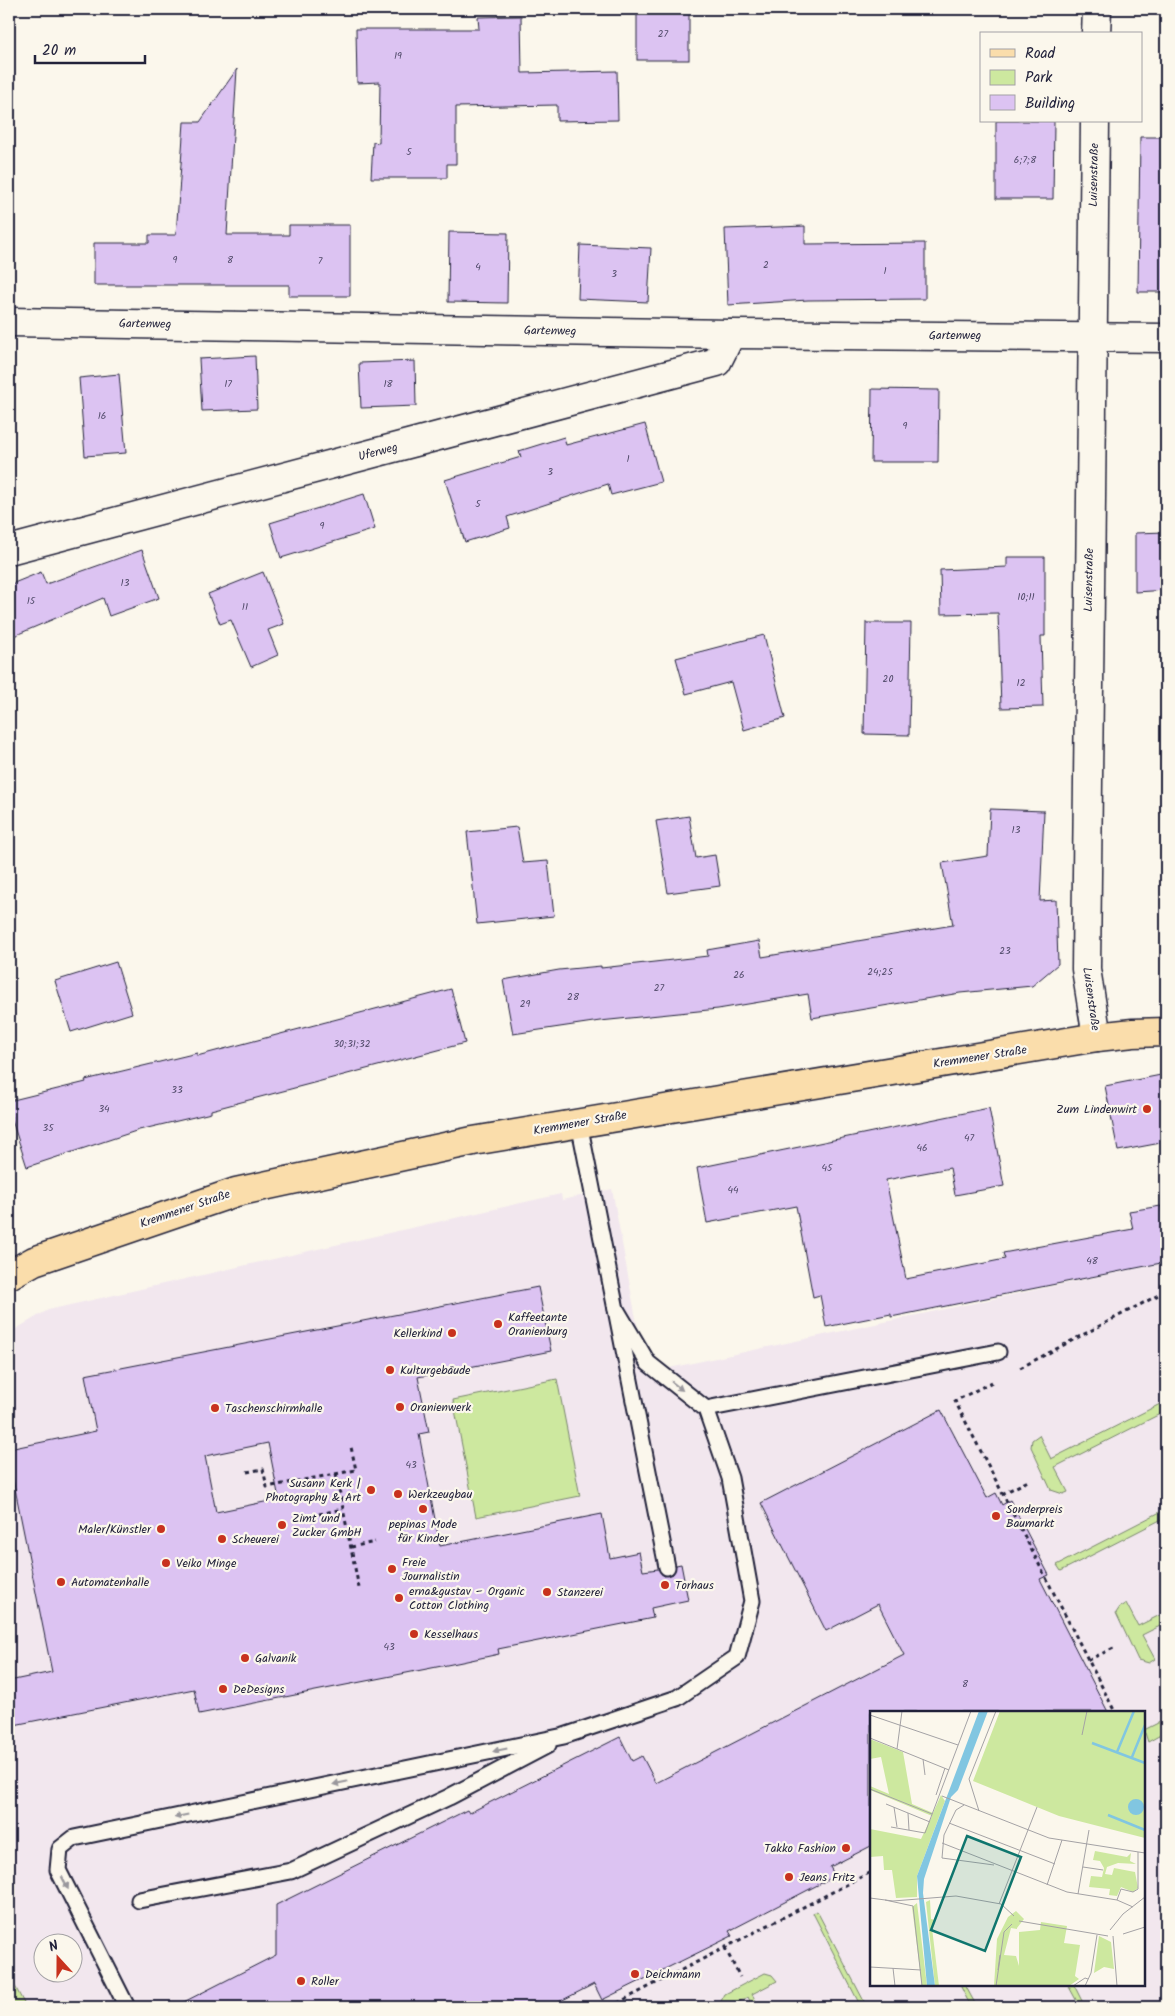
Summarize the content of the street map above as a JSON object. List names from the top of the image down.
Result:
{
  "streets": {
    "main road": ["Kremmener Straße"],
    "street": ["Luisenstraße", "Gartenweg", "Uferweg"]
  },
  "crossings": [
    ["Luisenstraße", "Gartenweg"],
    ["Luisenstraße", "Kremmener Straße"],
    ["Gartenweg", "Uferweg"]
  ],
  "places": [
    "Zum Lindenwirt",
    "Kaffeetante Oranienburg",
    "Kellerkind",
    "Kulturgebäude",
    "Oranienwerk",
    "Taschenschirmhalle",
    "Susann Kerk | Photography & Art",
    "Werkzeugbau",
    "pepinas Mode für Kinder",
    "Sonderpreis Baumarkt",
    "Zimt und Zucker GmbH",
    "Maler/Künstler",
    "Scheuerei",
    "Veiko Minge",
    "Freie Journalistin",
    "Automatenhalle",
    "Torhaus",
    "Stanzerei",
    "erna&gustav – Organic Cotton Clothing",
    "Kesselhaus",
    "Galvanik",
    "DeDesigns",
    "Takko Fashion",
    "Jeans Fritz",
    "Deichmann",
    "Roller"
  ],
  "house_numbers": [
    "27",
    "19",
    "5",
    "6;7;8",
    "9",
    "8",
    "7",
    "2",
    "4",
    "1",
    "3",
    "17",
    "18",
    "16",
    "9",
    "1",
    "3",
    "5",
    "9",
    "13",
    "10;11",
    "15",
    "11",
    "20",
    "12",
    "13",
    "23",
    "24;25",
    "26",
    "27",
    "28",
    "29",
    "30;31;32",
    "33",
    "34",
    "35",
    "47",
    "46",
    "45",
    "44",
    "48",
    "43",
    "43",
    "8"
  ],
  "legend": ["Road", "Park", "Building"],
  "scale_bar": "20 m",
  "north": "top"
}
